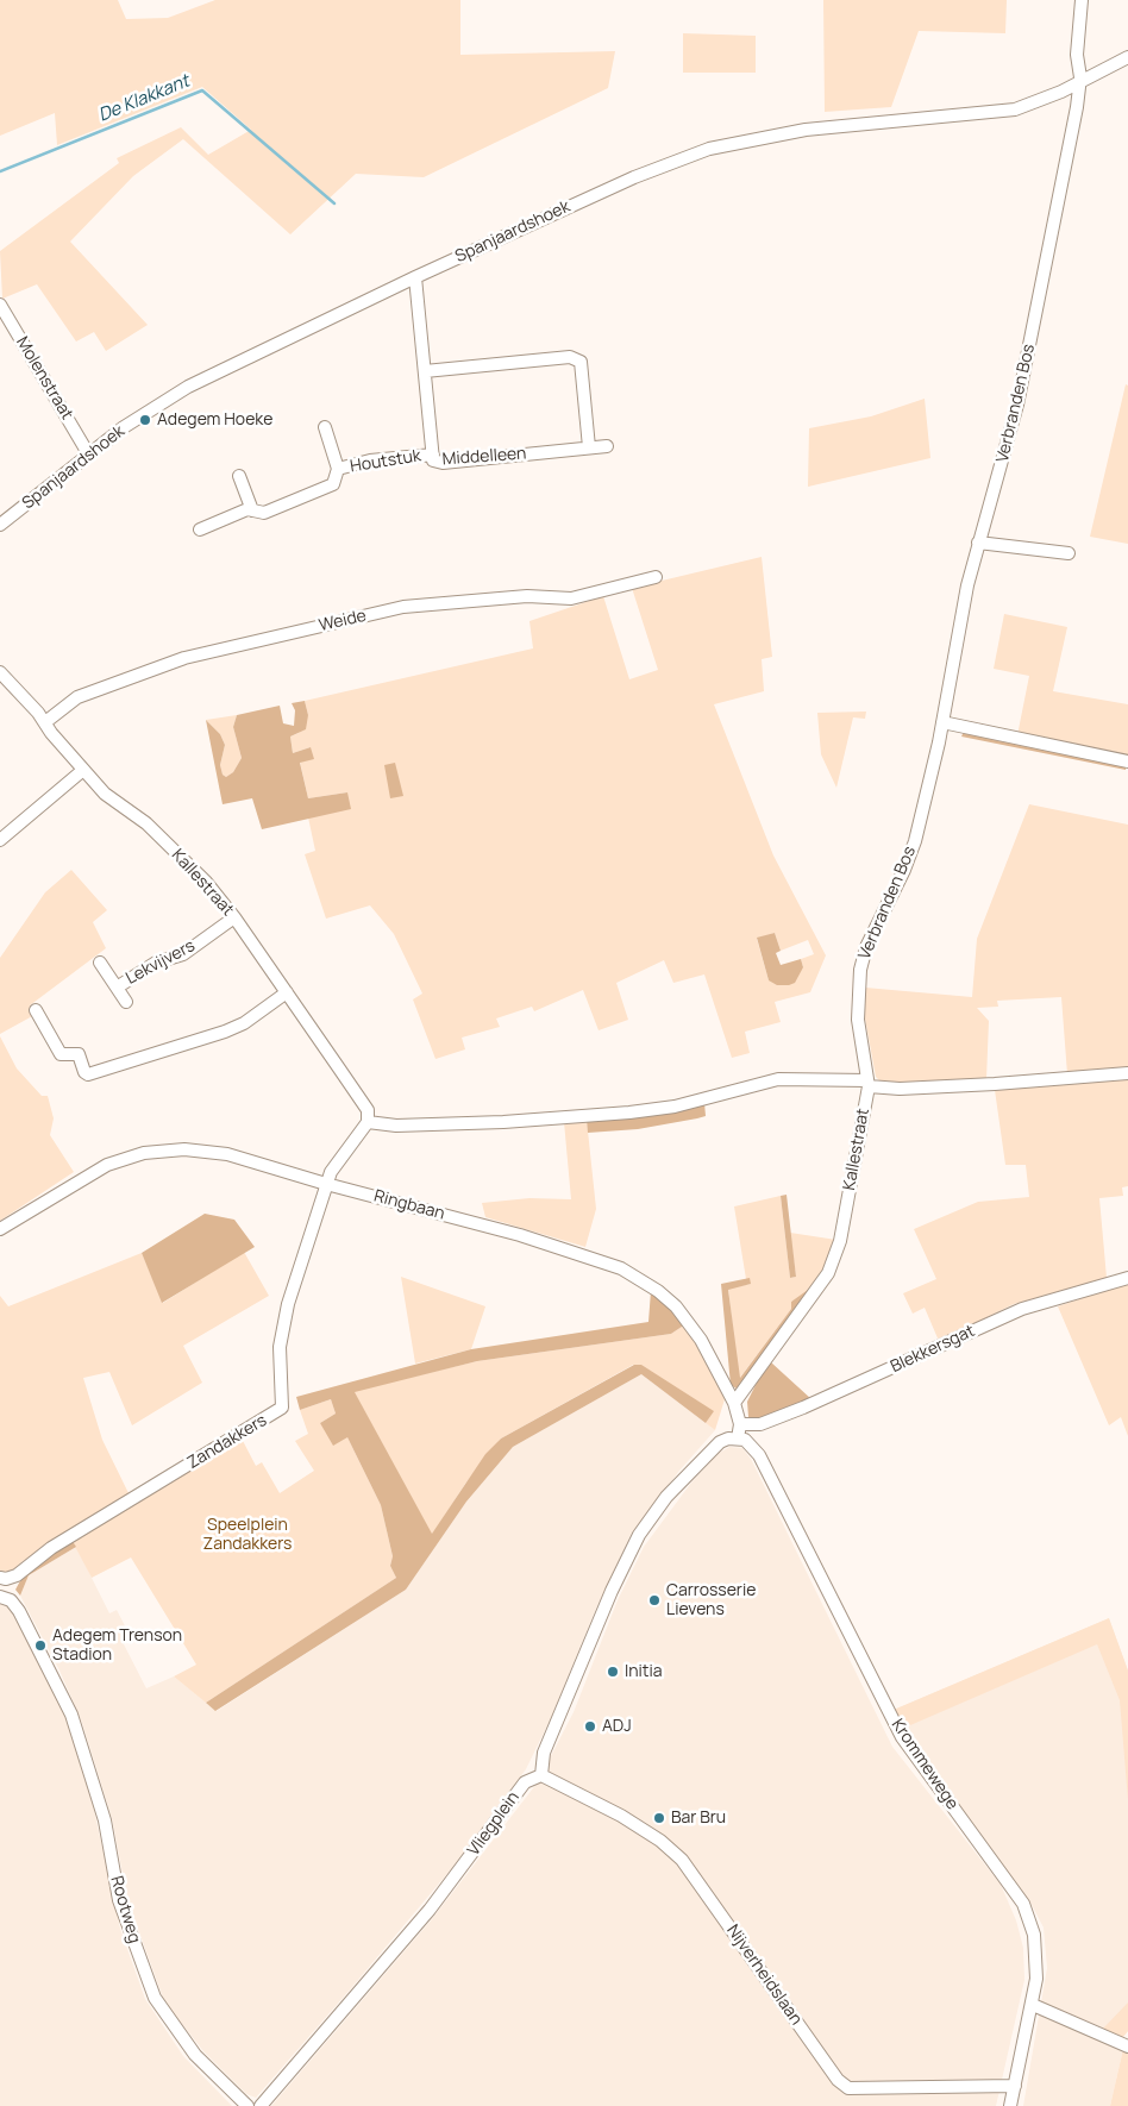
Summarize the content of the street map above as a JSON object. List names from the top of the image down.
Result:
{
  "streets": {
    "street": [
      "Spanjaardshoek",
      "Molenstraat",
      "Verbranden Bos",
      "Middelleen",
      "Houtstuk",
      "Weide",
      "Kallestraat",
      "Lekvijvers",
      "Ringbaan",
      "Blekkersgat",
      "Zandakkers",
      "Krommewege",
      "Vliegplein",
      "Rootweg",
      "Nijverheidslaan"
    ]
  },
  "crossings": [
    ["Spanjaardshoek", "Molenstraat"],
    ["Spanjaardshoek", "Verbranden Bos"],
    ["Spanjaardshoek", "Middelleen"],
    ["Verbranden Bos", "Kallestraat"],
    ["Middelleen", "Houtstuk"],
    ["Weide", "Kallestraat"],
    ["Kallestraat", "Lekvijvers"],
    ["Kallestraat", "Ringbaan"],
    ["Ringbaan", "Blekkersgat"],
    ["Ringbaan", "Zandakkers"],
    ["Ringbaan", "Krommewege"],
    ["Krommewege", "Nijverheidslaan"],
    ["Vliegplein", "Nijverheidslaan"]
  ],
  "water": ["De Klakkant"],
  "parks": ["Speelplein Zandakkers"],
  "places": [
    "Adegem Hoeke",
    "Carrosserie Lievens",
    "Adegem Trenson Stadion",
    "Initia",
    "ADJ",
    "Bar Bru"
  ]
}
